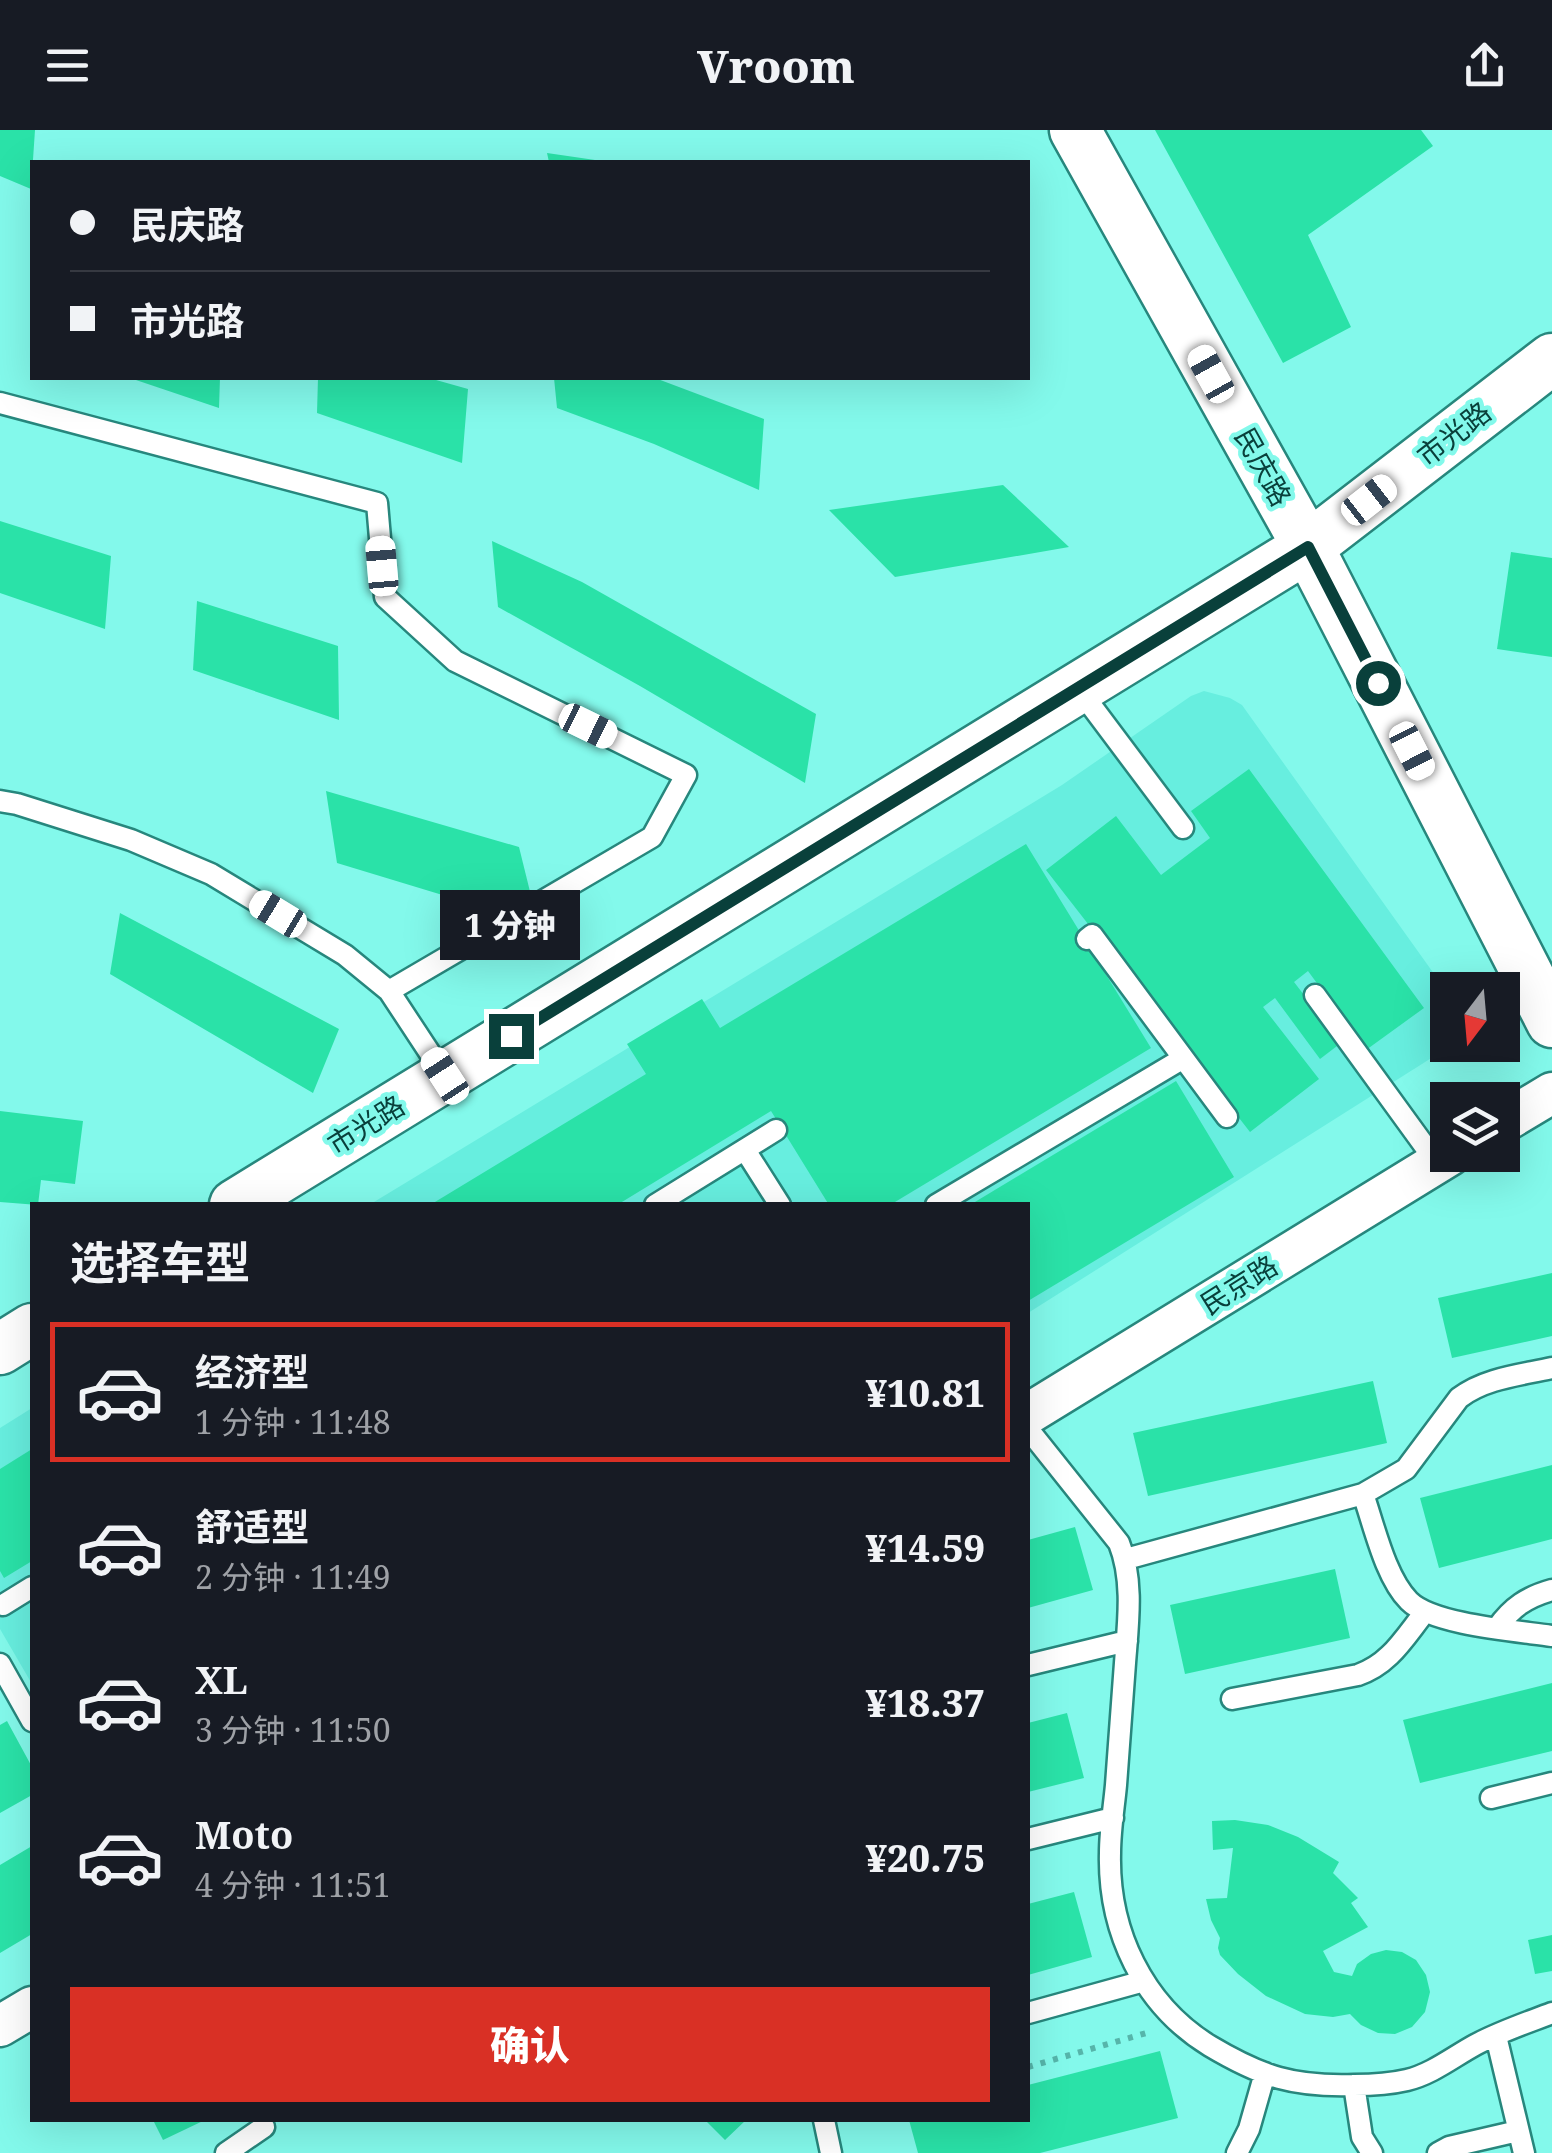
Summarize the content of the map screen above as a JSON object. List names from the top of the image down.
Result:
{
  "streets": {
    "street": ["市光路", "民庆路", "民京路"]
  },
  "crossings": [
    ["市光路", "民庆路"]
  ],
  "north": "bottom",
  "page": {
    "header": "Vroom",
    "banner": ["民庆路", "市光路"],
    "bubble": "1 分钟",
    "heading": "选择车型",
    "list": [
      {
        "name": "经济型",
        "note": "1 分钟 · 11:48",
        "value": "¥10.81"
      },
      {
        "name": "舒适型",
        "note": "2 分钟 · 11:49",
        "value": "¥14.59"
      },
      {
        "name": "XL",
        "note": "3 分钟 · 11:50",
        "value": "¥18.37"
      },
      {
        "name": "Moto",
        "note": "4 分钟 · 11:51",
        "value": "¥20.75"
      }
    ],
    "buttons": "确认"
  }
}
